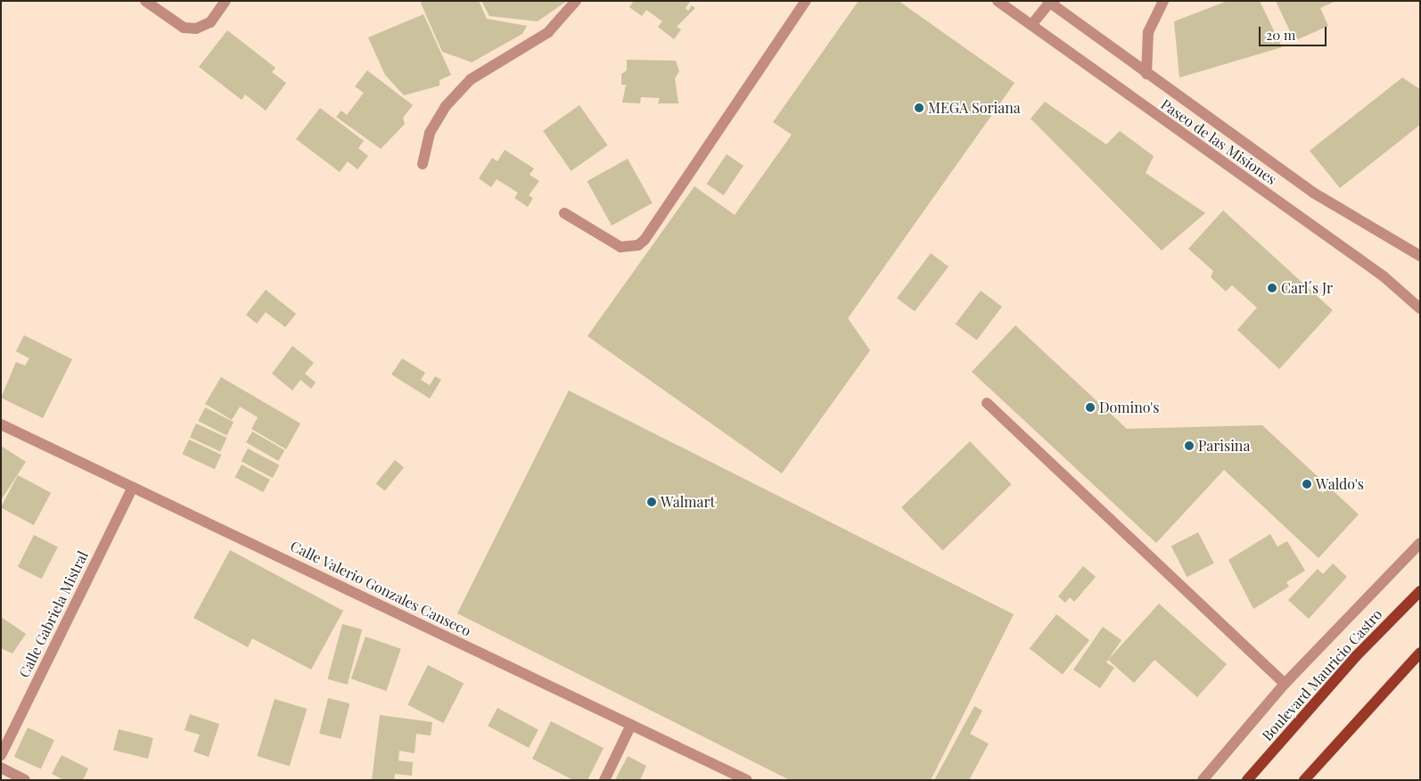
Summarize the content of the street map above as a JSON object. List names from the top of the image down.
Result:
{
  "streets": {
    "main road": ["Boulevard Mauricio Castro"],
    "street": ["Paseo de las Misiones", "Calle Valerio Gonzales Canseco", "Calle Gabriela Mistral"]
  },
  "crossings": [
    ["Calle Valerio Gonzales Canseco", "Calle Gabriela Mistral"]
  ],
  "places": [
    "MEGA Soriana",
    "Carl´s Jr",
    "Domino's",
    "Parisina",
    "Waldo's",
    "Walmart"
  ],
  "scale_bar": "20 m"
}
